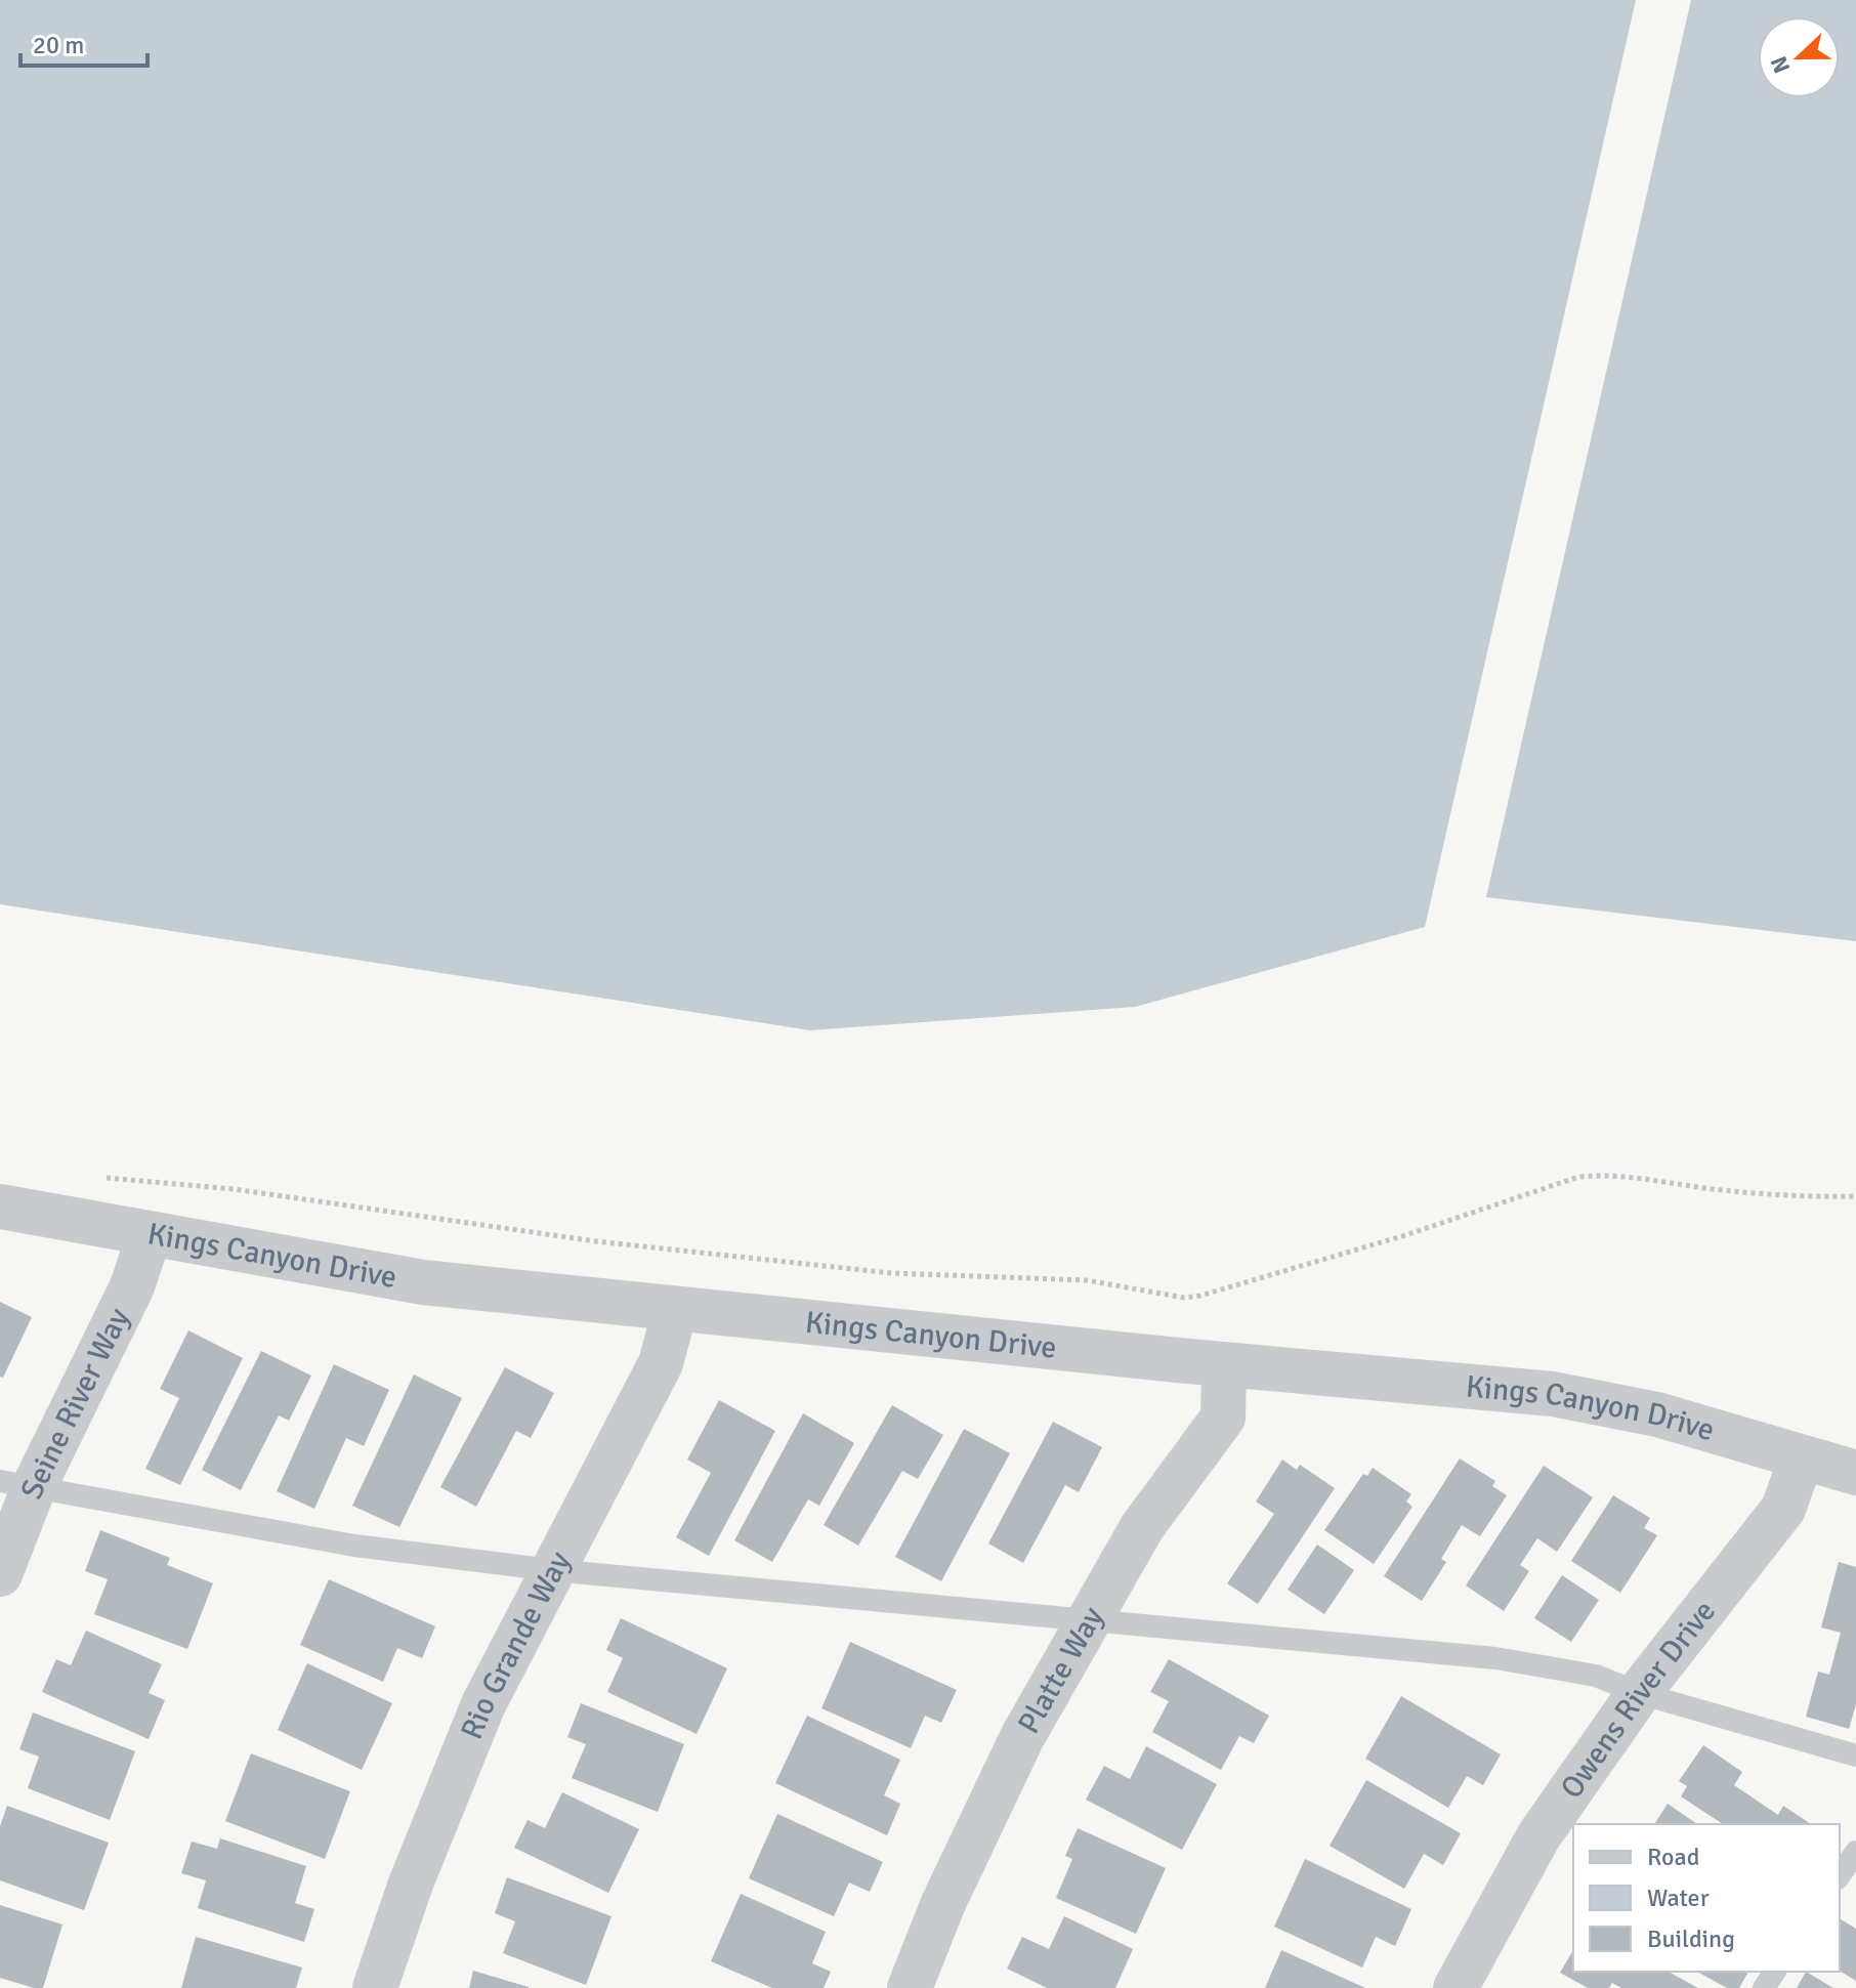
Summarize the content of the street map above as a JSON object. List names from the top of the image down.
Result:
{
  "streets": {
    "street": [
      "Kings Canyon Drive",
      "Seine River Way",
      "Rio Grande Way",
      "Platte Way",
      "Owens River Drive"
    ]
  },
  "crossings": [
    ["Kings Canyon Drive", "Seine River Way"],
    ["Kings Canyon Drive", "Rio Grande Way"],
    ["Kings Canyon Drive", "Platte Way"],
    ["Kings Canyon Drive", "Owens River Drive"]
  ],
  "legend": ["Road", "Water", "Building"],
  "scale_bar": "20 m",
  "north": "left"
}
